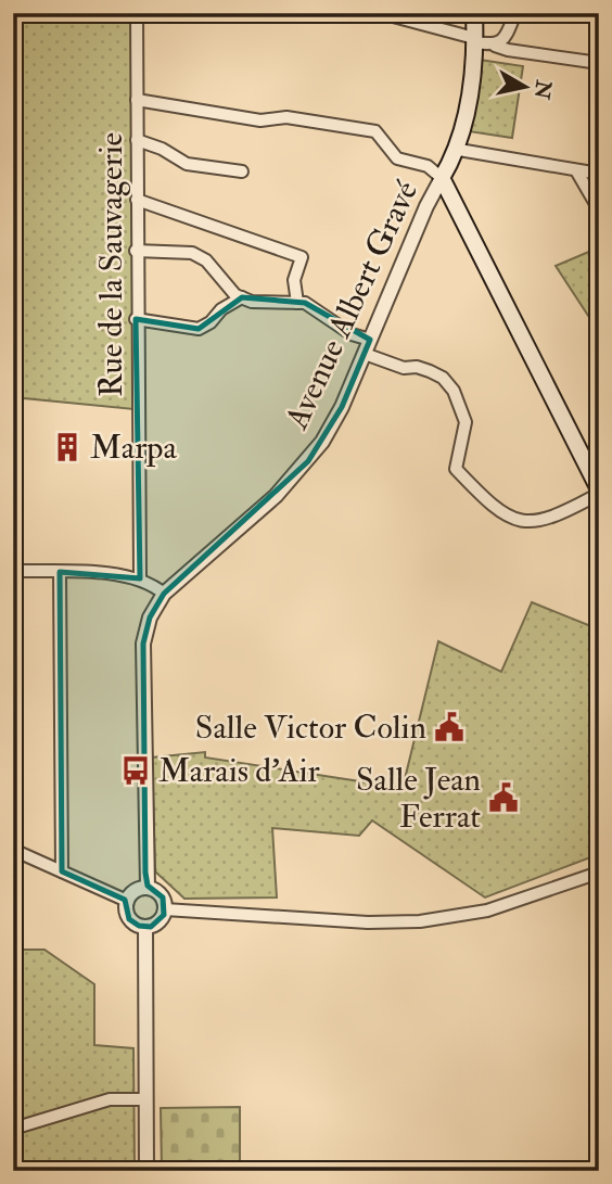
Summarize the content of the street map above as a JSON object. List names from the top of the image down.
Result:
{
  "streets": {
    "street": ["Rue de la Sauvagerie", "Avenue Albert Gravé"]
  },
  "places": {
    "building": ["Marpa"],
    "public building": ["Salle Victor Colin", "Salle Jean Ferrat"],
    "bus stop": ["Marais d'Air"]
  },
  "north": "right"
}
